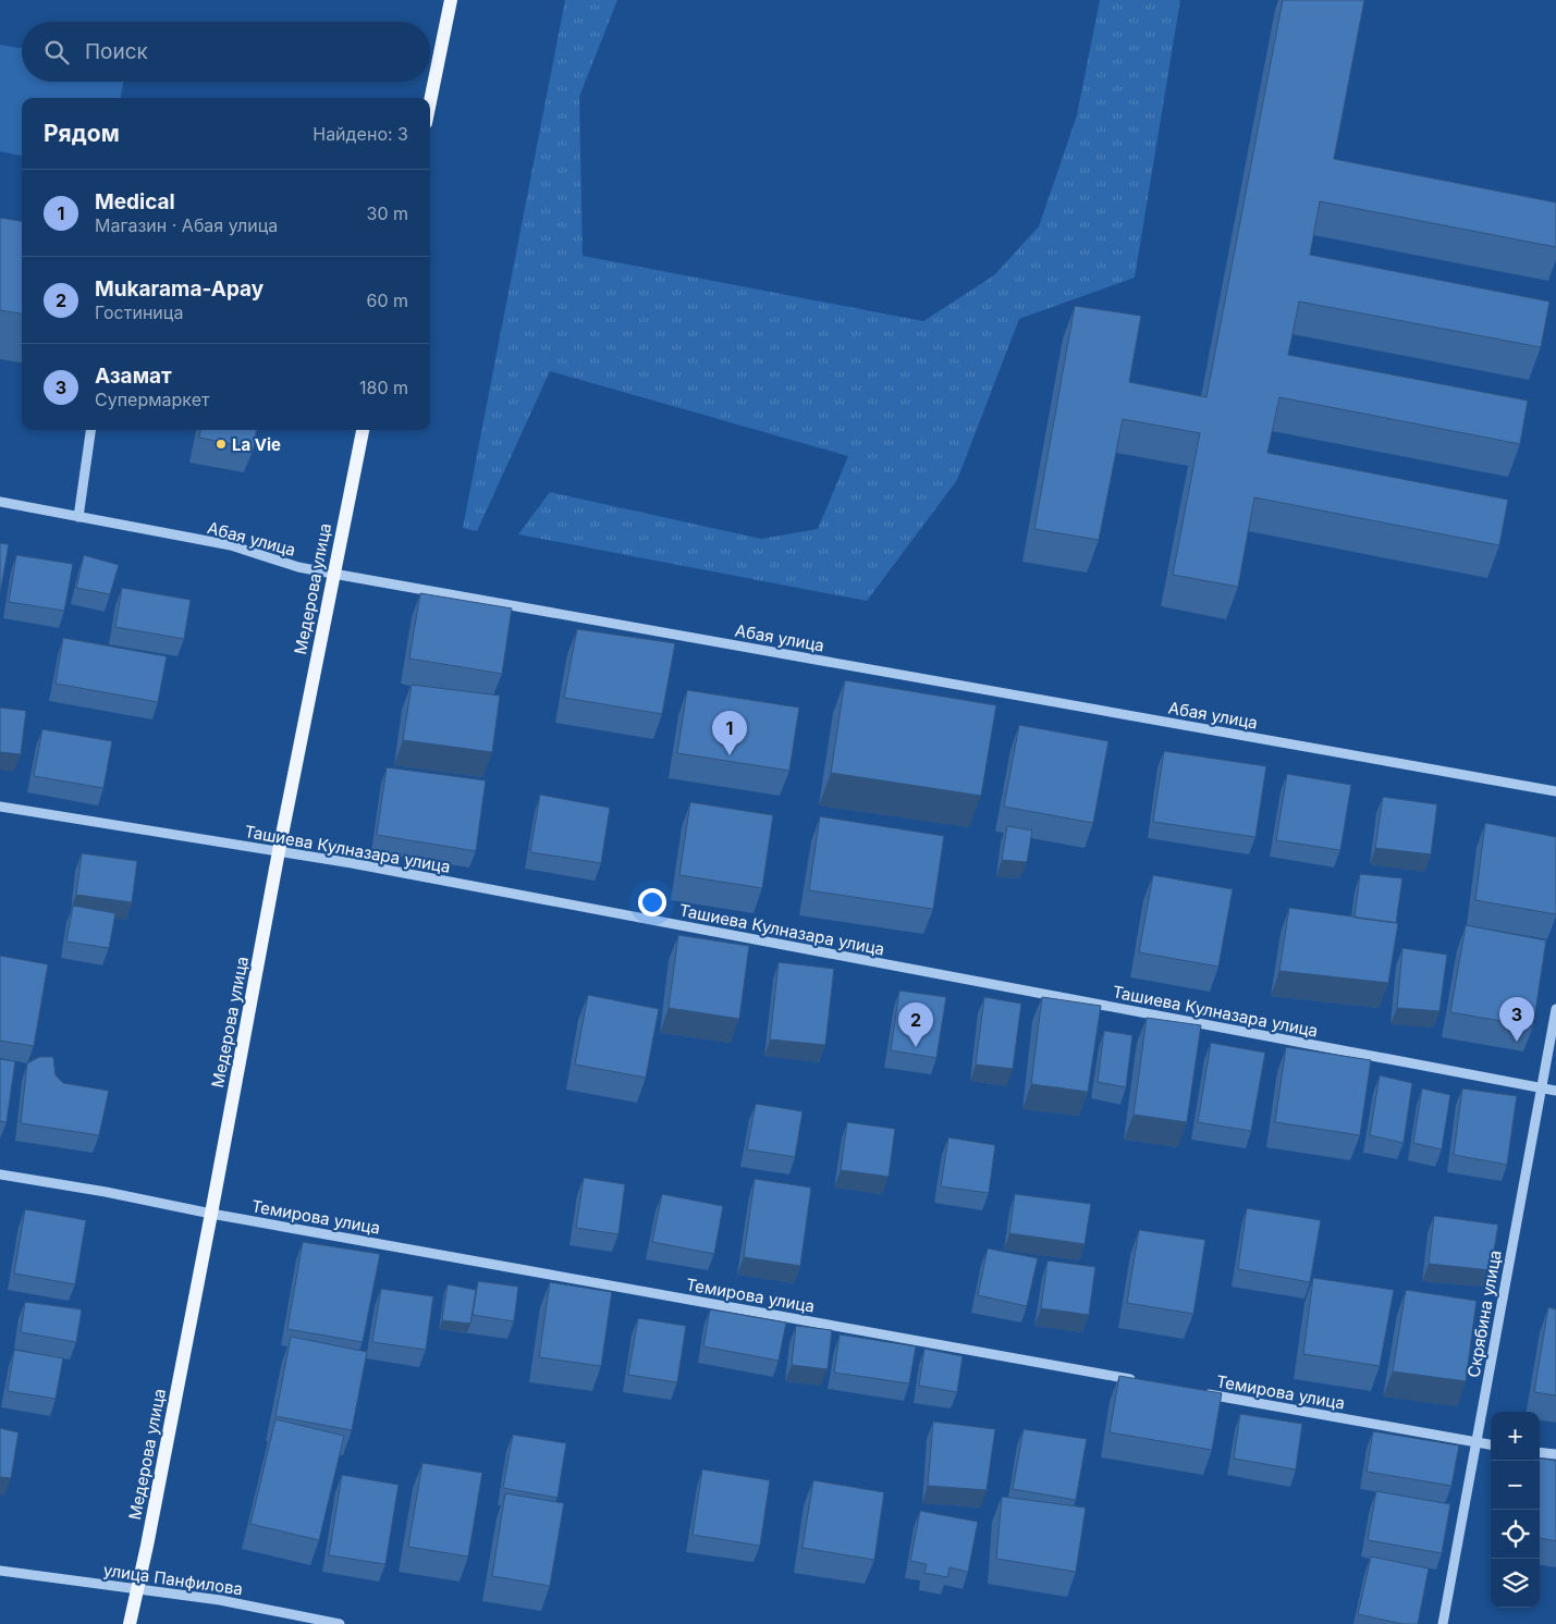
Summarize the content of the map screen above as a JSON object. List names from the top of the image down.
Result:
{
  "streets": {
    "main road": ["Медерова улица"],
    "street": [
      "Абая улица",
      "Ташиева Кулназара улица",
      "Темирова улица",
      "Скрябина улица",
      "улица Панфилова"
    ]
  },
  "crossings": [
    ["Абая улица", "Медерова улица"],
    ["Медерова улица", "Ташиева Кулназара улица"],
    ["Медерова улица", "Темирова улица"],
    ["Медерова улица", "улица Панфилова"],
    ["Ташиева Кулназара улица", "Скрябина улица"],
    ["Темирова улица", "Скрябина улица"]
  ],
  "places": ["La Vie"],
  "page": {
    "search": "Поиск",
    "heading": ["Рядом", "Найдено: 3"],
    "list": [
      {
        "mark": "1",
        "name": "Medical",
        "note": "Магазин · Абая улица",
        "value": "30 m"
      },
      {
        "mark": "2",
        "name": "Mukarama-Apay",
        "note": "Гостиница",
        "value": "60 m"
      },
      {
        "mark": "3",
        "name": "Азамат",
        "note": "Супермаркет",
        "value": "180 m"
      }
    ],
    "pins": ["1", "3", "2"],
    "map_buttons": ["+", "−"]
  }
}
